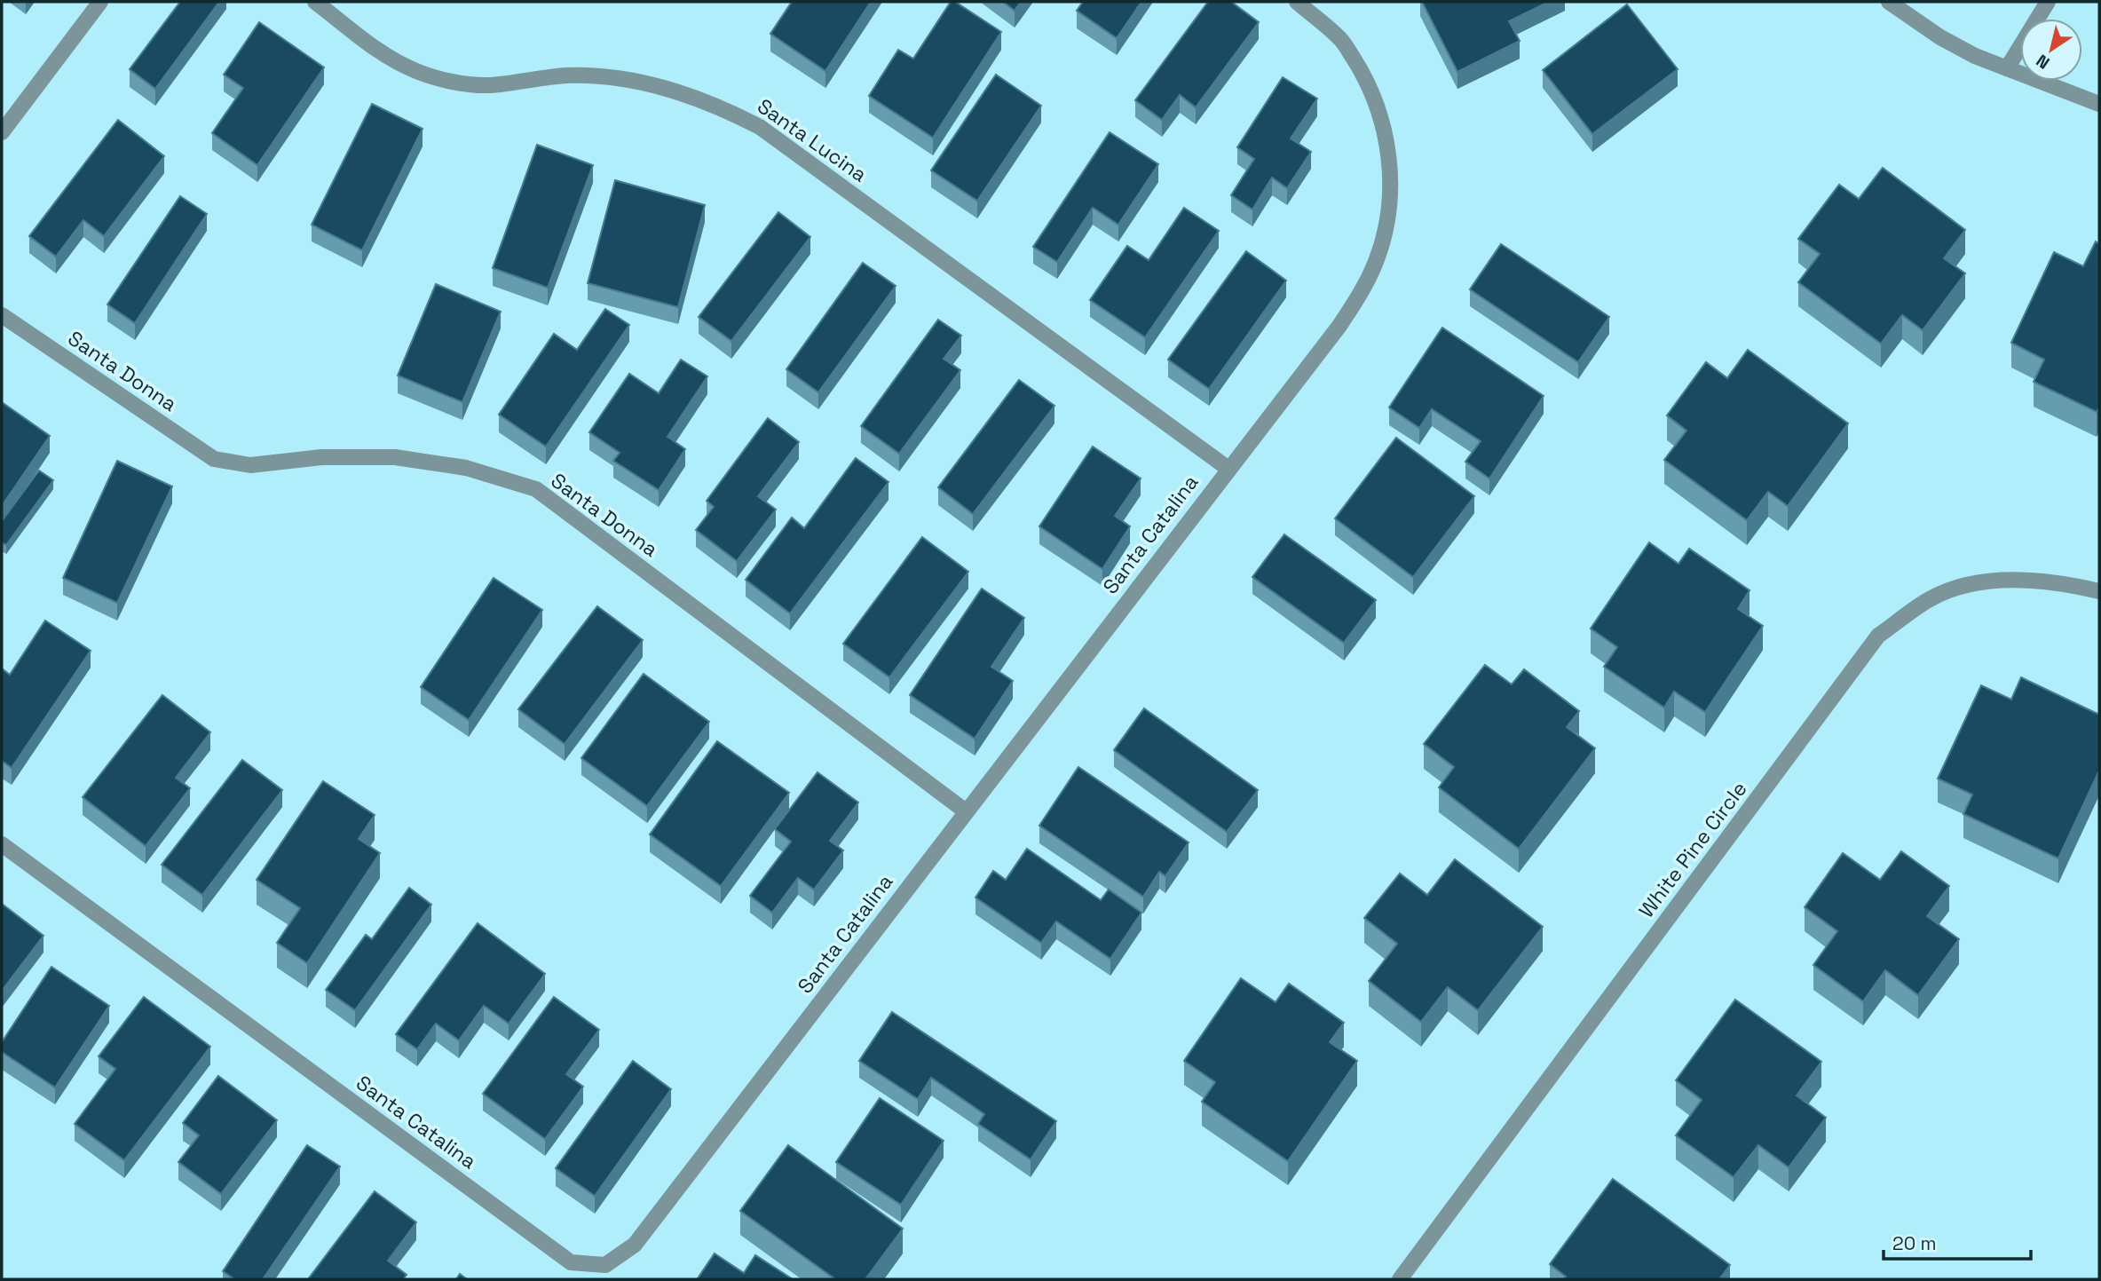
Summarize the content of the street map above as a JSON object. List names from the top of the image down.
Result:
{
  "streets": {
    "street": [
      "Santa Lucina",
      "Santa Donna",
      "Santa Catalina",
      "White Pine Circle"
    ]
  },
  "crossings": [
    ["Santa Lucina", "Santa Catalina"],
    ["Santa Donna", "Santa Catalina"]
  ],
  "scale_bar": "20 m",
  "north": "bottom left"
}
